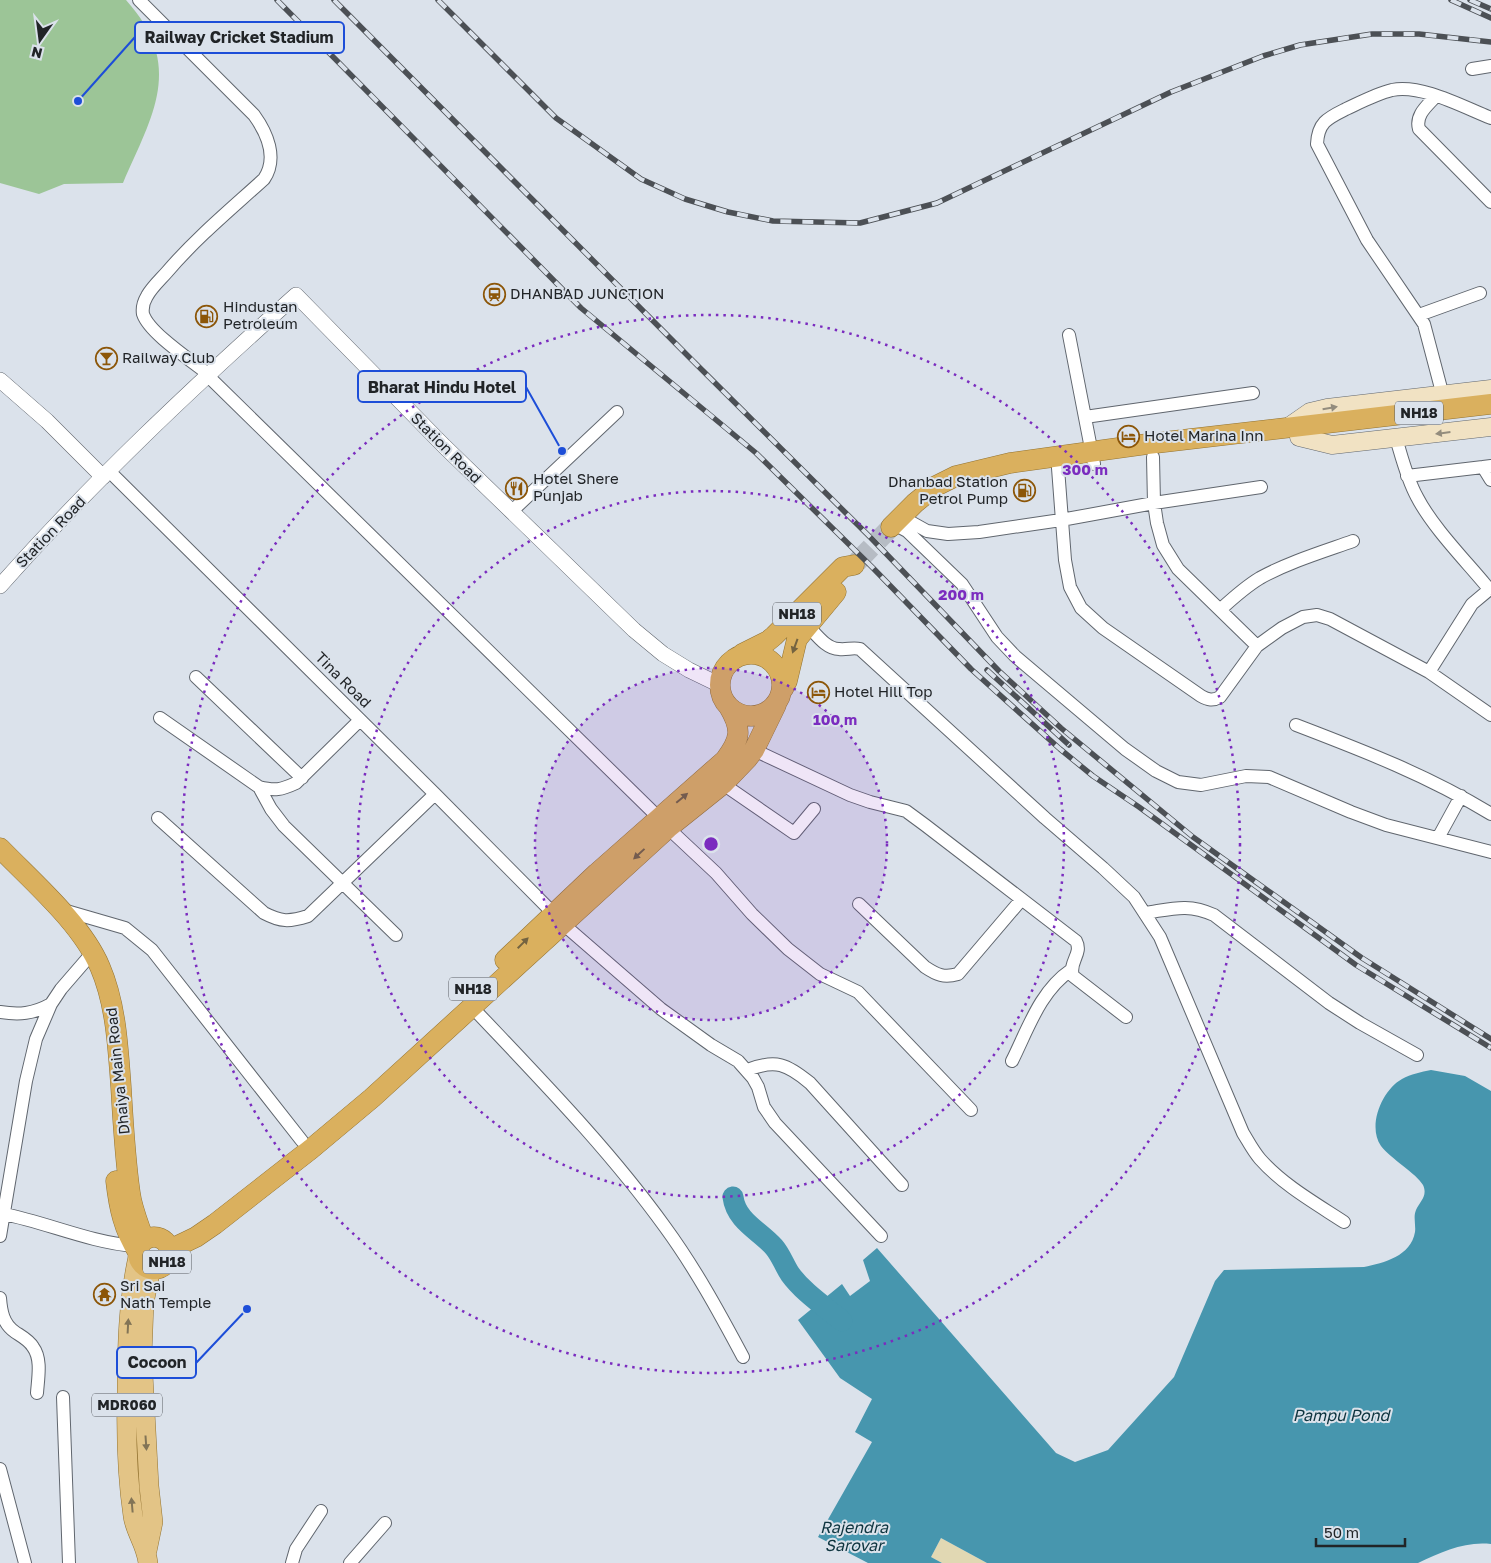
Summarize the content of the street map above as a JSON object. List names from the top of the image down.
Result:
{
  "streets": {
    "highway": ["NH18", "Dhaiya Main Road"],
    "main road": ["MDR060"],
    "street": ["Station Road", "Tina Road"]
  },
  "crossings": [
    ["NH18", "Station Road"],
    ["NH18", "Tina Road"],
    ["NH18", "Dhaiya Main Road"],
    ["Station Road", "Tina Road"]
  ],
  "water": ["Pampu Pond", "Rajendra Sarovar"],
  "places": {
    "other": ["Railway Cricket Stadium", "Bharat Hindu Hotel", "Cocoon"],
    "station": ["DHANBAD JUNCTION"],
    "fuel station": ["Hindustan Petroleum", "Dhanbad Station Petrol Pump"],
    "bar": ["Railway Club"],
    "hotel": ["Hotel Marina Inn", "Hotel Hill Top"],
    "restaurant": ["Hotel Shere Punjab"],
    "temple": ["Sri Sai Nath Temple"]
  },
  "scale_bar": "50 m",
  "north": "bottom",
  "rings": ["300 m", "200 m", "100 m"]
}
